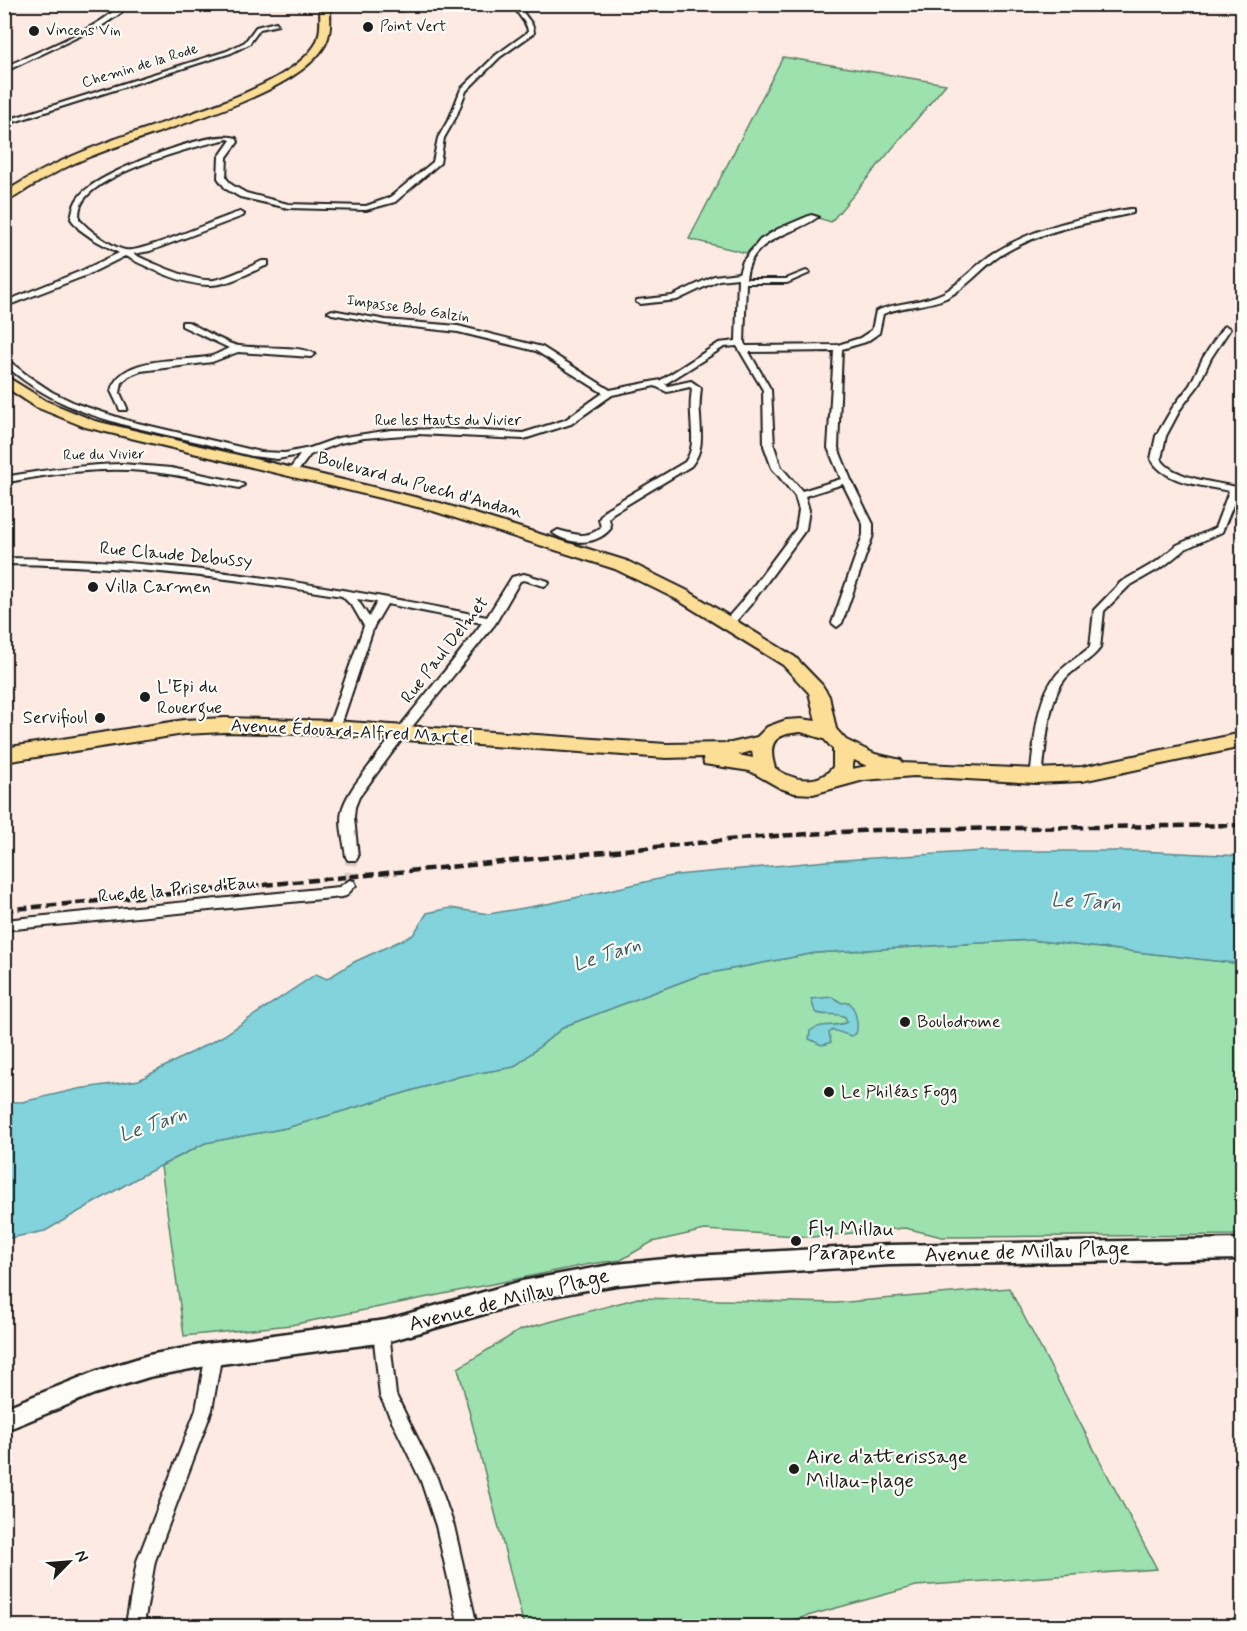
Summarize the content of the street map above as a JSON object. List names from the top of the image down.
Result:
{
  "streets": {
    "main road": ["Boulevard du Puech d'Andan", "Avenue Édouard-Alfred Martel"],
    "street": [
      "Chemin de la Rode",
      "Impasse Bob Galzin",
      "Rue les Hauts du Vivier",
      "Rue du Vivier",
      "Rue Claude Debussy",
      "Rue Paul Delmet",
      "Rue de la Prise d'Eau",
      "Avenue de Millau Plage"
    ]
  },
  "crossings": [
    ["Impasse Bob Galzin", "Rue les Hauts du Vivier"],
    ["Boulevard du Puech d'Andan", "Avenue Édouard-Alfred Martel"],
    ["Rue Claude Debussy", "Rue Paul Delmet"],
    ["Rue Paul Delmet", "Avenue Édouard-Alfred Martel"]
  ],
  "water": ["Le Tarn"],
  "places": [
    "Point Vert",
    "Vincens Vin",
    "Villa Carmen",
    "L'Epi du Rouergue",
    "Servifioul",
    "Boulodrome",
    "Le Philéas Fogg",
    "Fly Millau Parapente",
    "Aire d'atterissage Millau-plage"
  ],
  "north": "top right"
}
